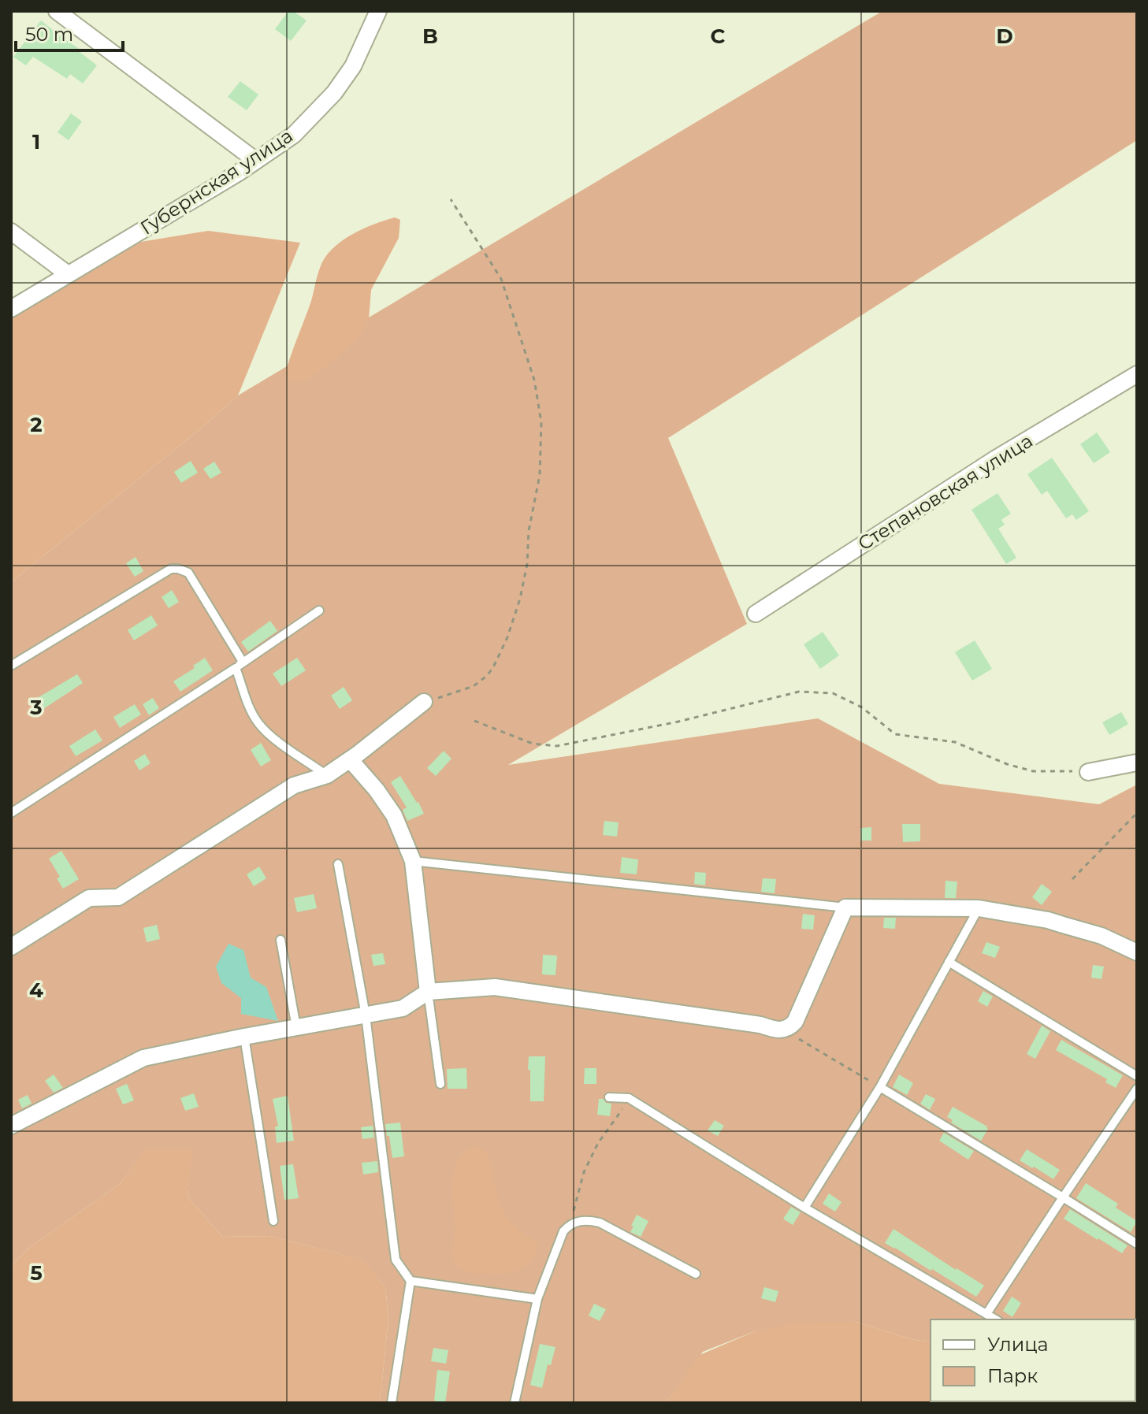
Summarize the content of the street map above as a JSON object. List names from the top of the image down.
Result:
{
  "streets": {
    "street": ["Губернская улица", "Степановская улица"]
  },
  "legend": ["Улица", "Парк"],
  "scale_bar": "50 m",
  "grid": {
    "columns": ["B", "C", "D"],
    "rows": [
      "1",
      "2",
      "3",
      "4",
      "5"
    ]
  }
}
